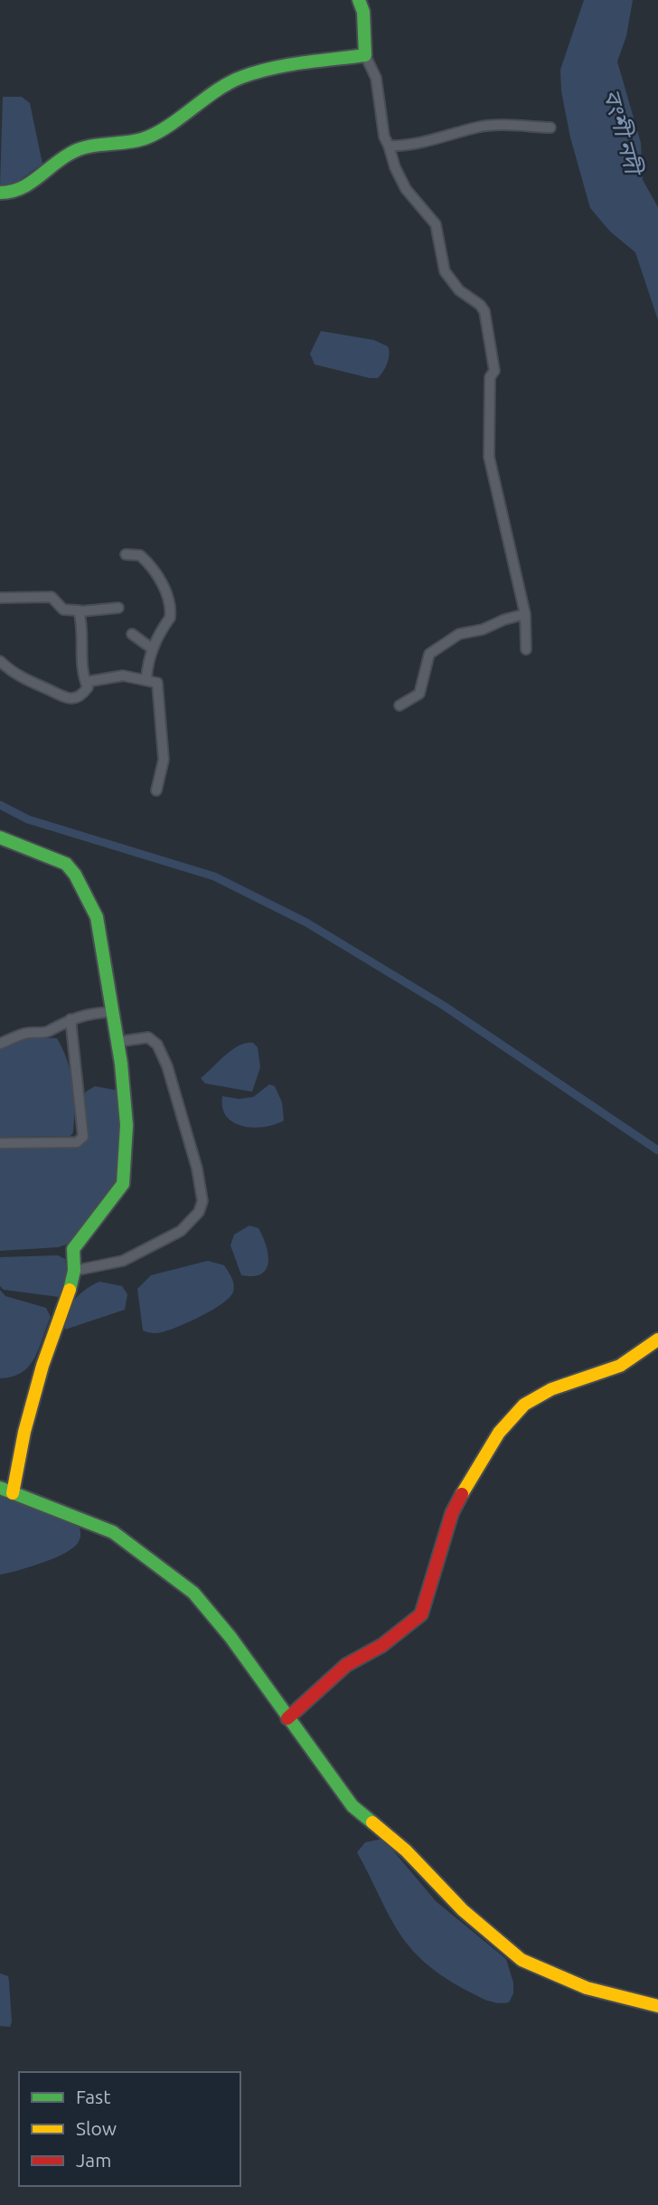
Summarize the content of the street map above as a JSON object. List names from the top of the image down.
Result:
{
  "water": ["বংশী নদী"],
  "legend": ["Fast", "Slow", "Jam"]
}
